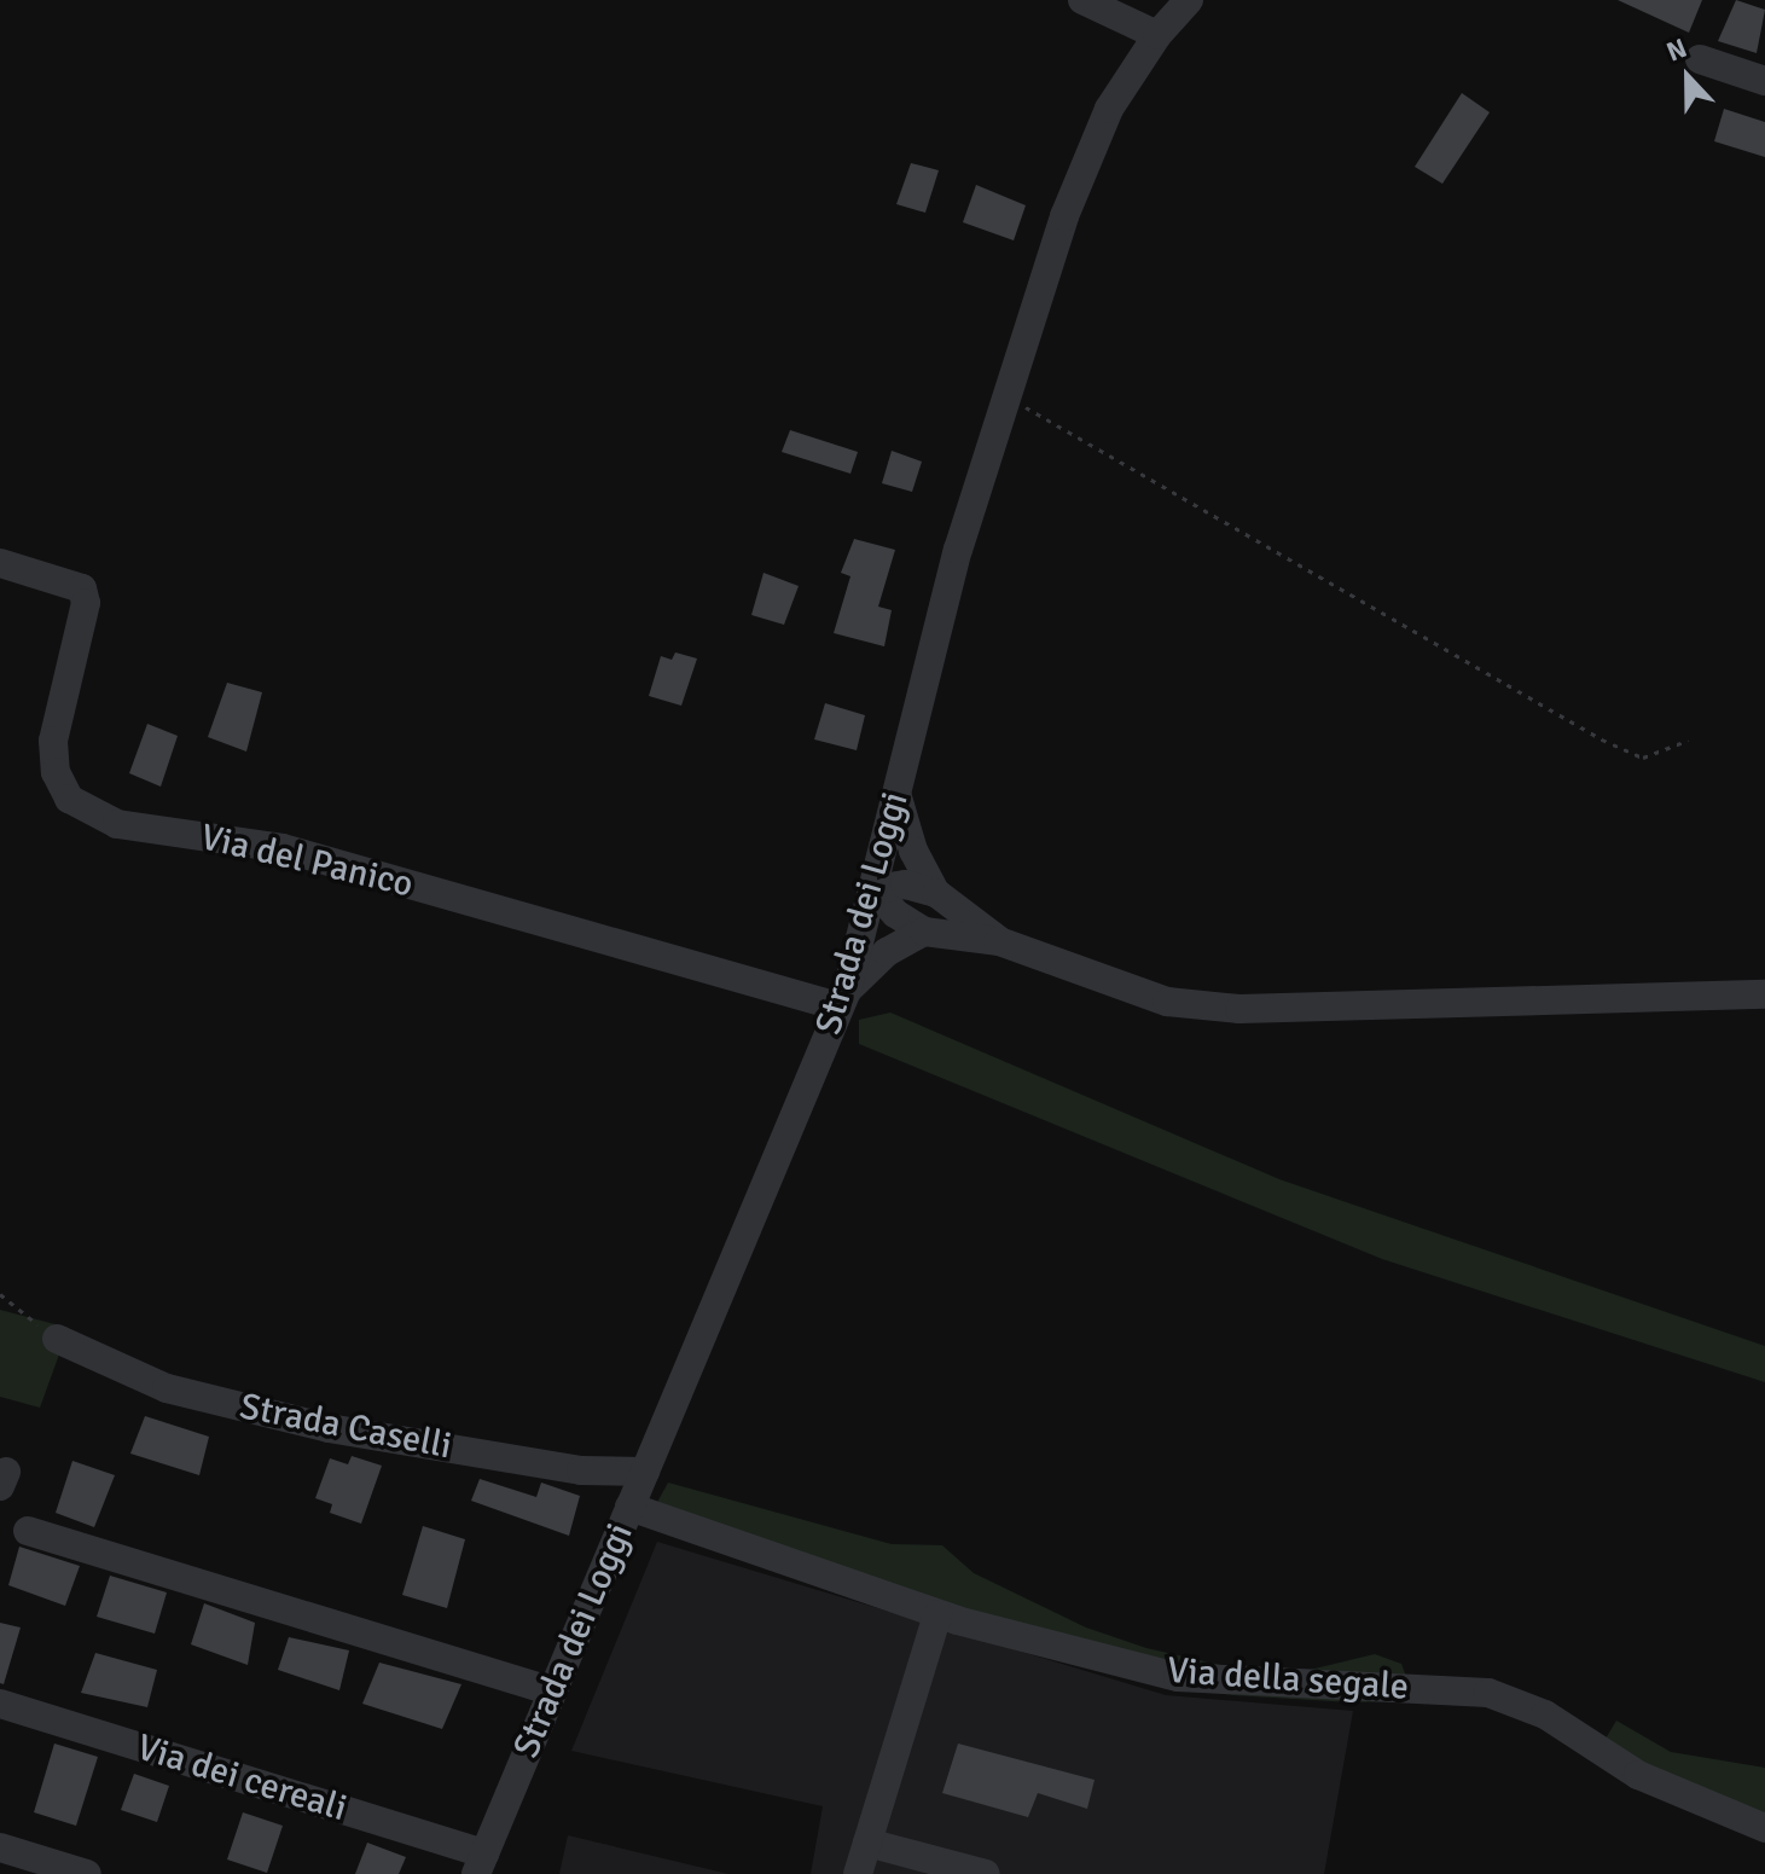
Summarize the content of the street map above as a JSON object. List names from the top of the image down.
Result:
{
  "streets": {
    "street": [
      "Via del Panico",
      "Strada dei Loggi",
      "Strada Caselli",
      "Via della segale",
      "Via dei cereali"
    ]
  },
  "crossings": [
    ["Via del Panico", "Strada dei Loggi"],
    ["Strada dei Loggi", "Strada Caselli"],
    ["Strada dei Loggi", "Via della segale"],
    ["Strada dei Loggi", "Via dei cereali"]
  ],
  "north": "top"
}
